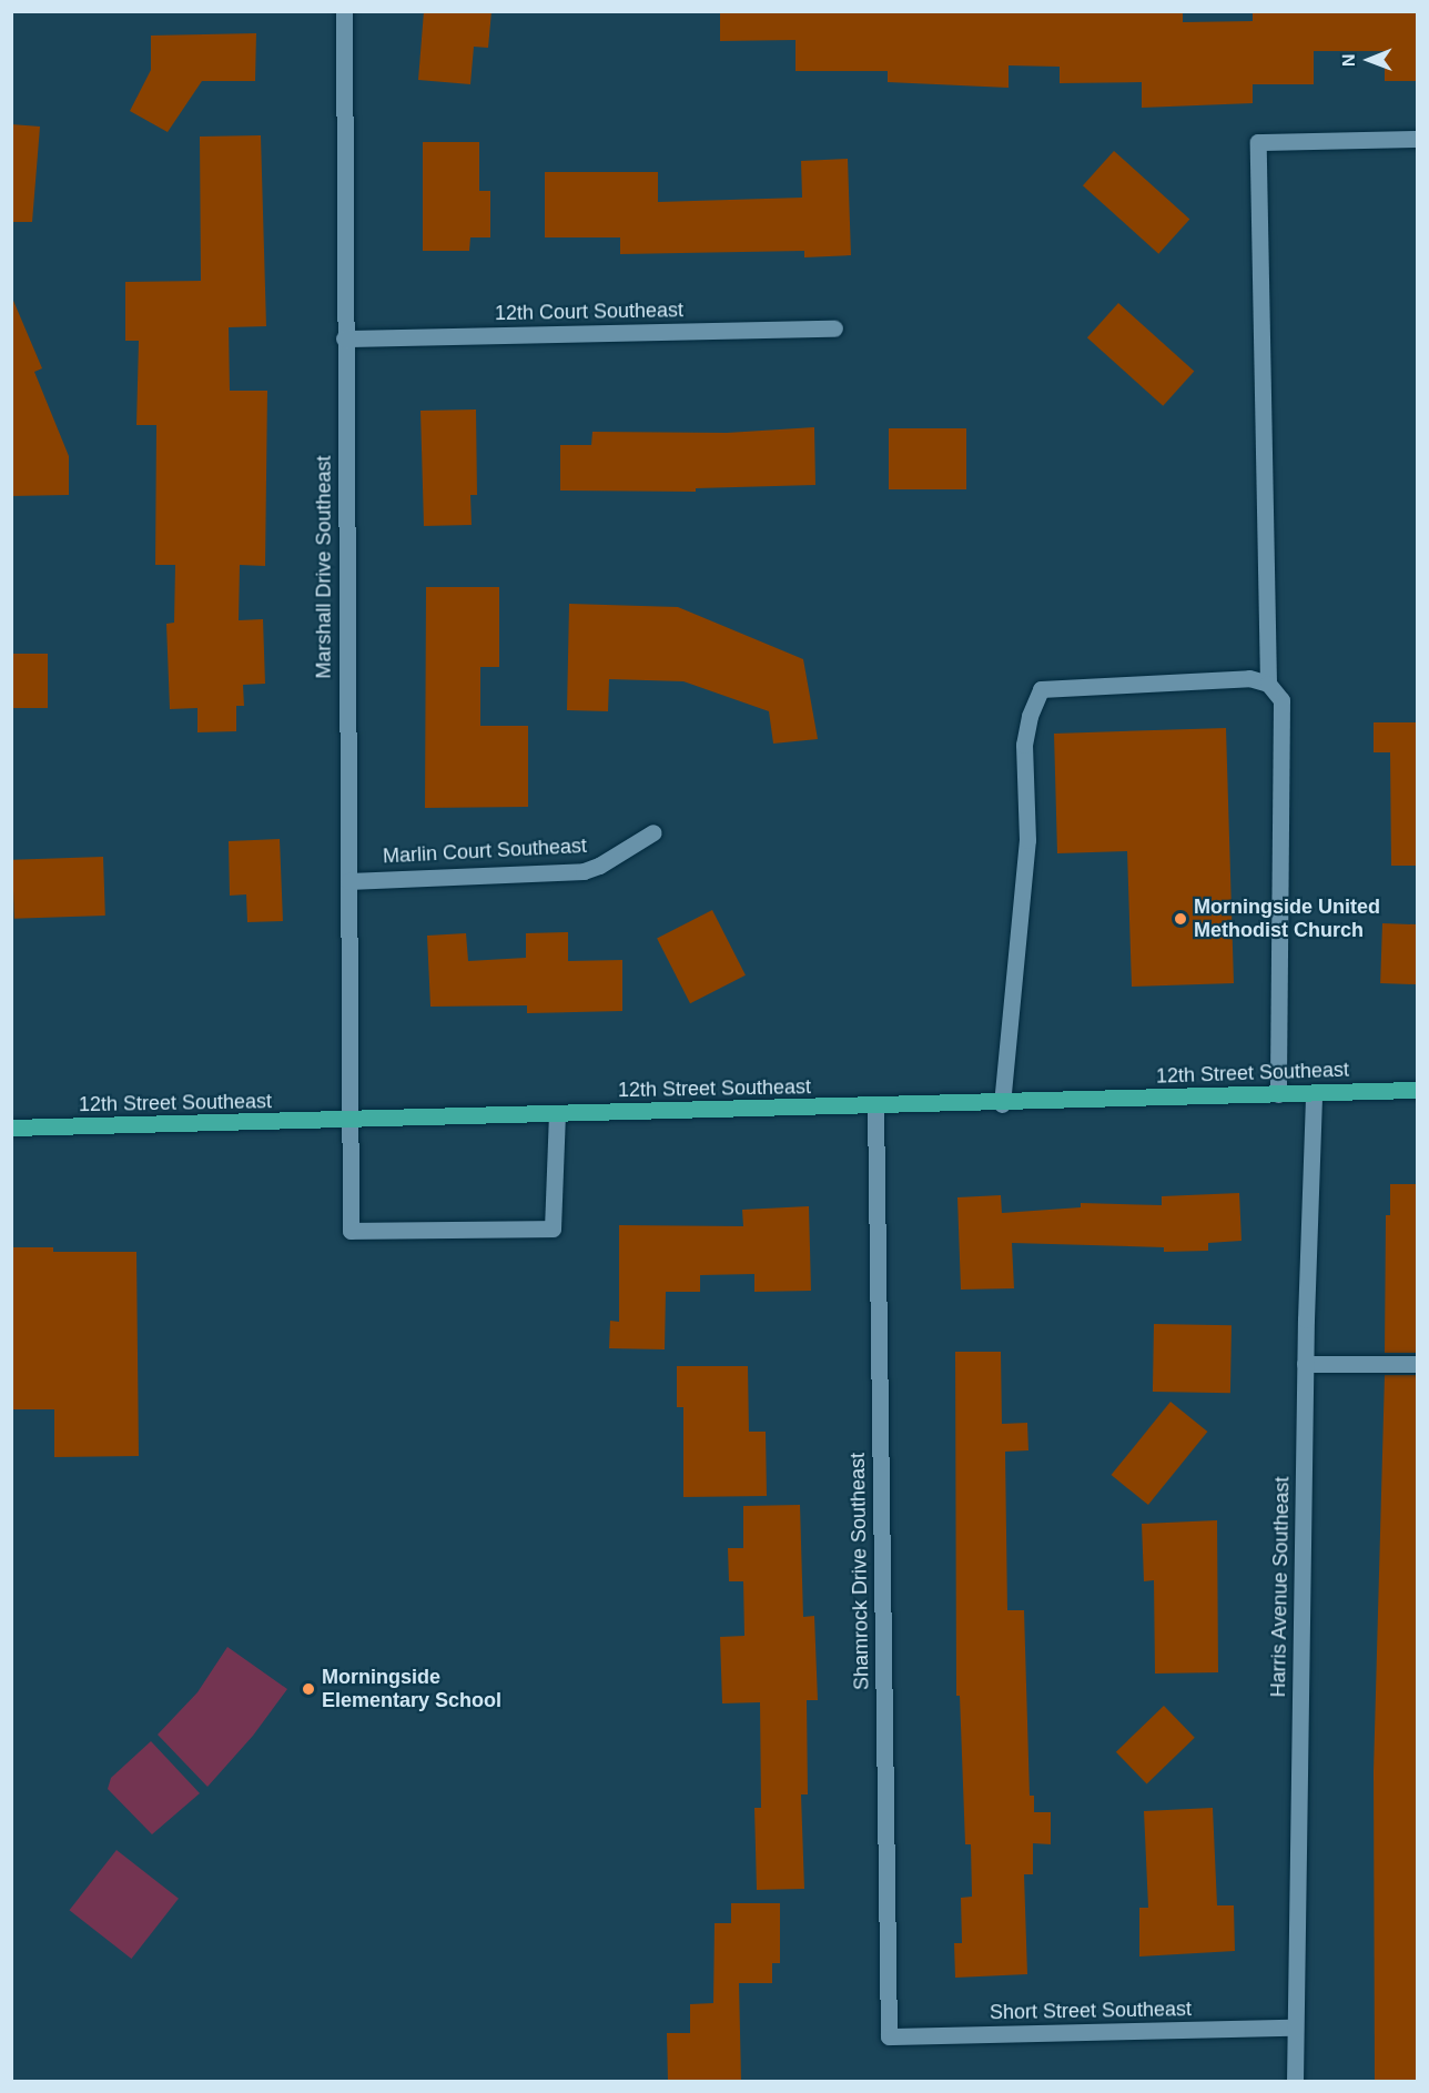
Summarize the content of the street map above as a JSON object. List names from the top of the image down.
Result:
{
  "streets": {
    "main road": ["12th Street Southeast"],
    "street": [
      "12th Court Southeast",
      "Marshall Drive Southeast",
      "Marlin Court Southeast",
      "Shamrock Drive Southeast",
      "Harris Avenue Southeast",
      "Short Street Southeast"
    ]
  },
  "crossings": [
    ["12th Court Southeast", "Marshall Drive Southeast"],
    ["Marshall Drive Southeast", "Marlin Court Southeast"],
    ["Marshall Drive Southeast", "12th Street Southeast"],
    ["12th Street Southeast", "Shamrock Drive Southeast"],
    ["12th Street Southeast", "Harris Avenue Southeast"],
    ["Shamrock Drive Southeast", "Short Street Southeast"],
    ["Harris Avenue Southeast", "Short Street Southeast"]
  ],
  "places": ["Morningside United Methodist Church", "Morningside Elementary School"],
  "north": "left"
}
